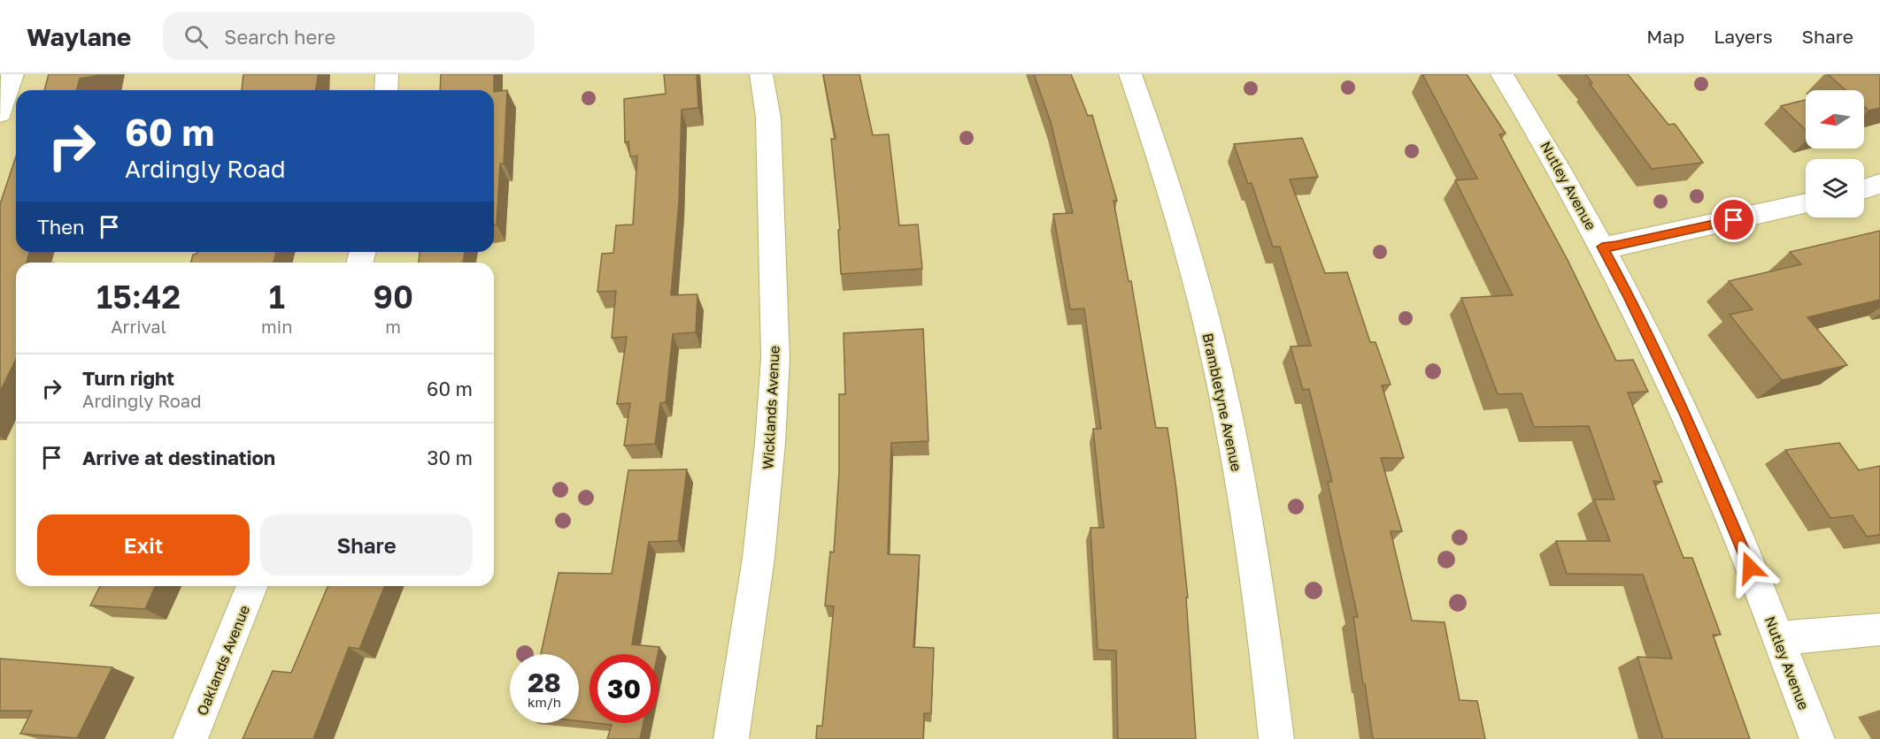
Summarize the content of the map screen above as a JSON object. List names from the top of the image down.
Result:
{
  "streets": {
    "street": [
      "Nutley Avenue",
      "Brambletyne Avenue",
      "Wicklands Avenue",
      "Oaklands Avenue"
    ]
  },
  "north": "left",
  "page": {
    "header": "Waylane",
    "search": "Search here",
    "nav": ["Map", "Layers", "Share"],
    "turn": ["60 m", "Ardingly Road"],
    "then": "Then",
    "eta": [
      "15:42",
      "Arrival",
      "1",
      "min",
      "90",
      "m"
    ],
    "list": [
      {
        "name": "Turn right",
        "note": "Ardingly Road",
        "value": "60 m"
      },
      {
        "name": "Arrive at destination",
        "value": "30 m"
      }
    ],
    "buttons": ["Exit", "Share"],
    "speed": "28 km/h",
    "limit": "30"
  }
}
